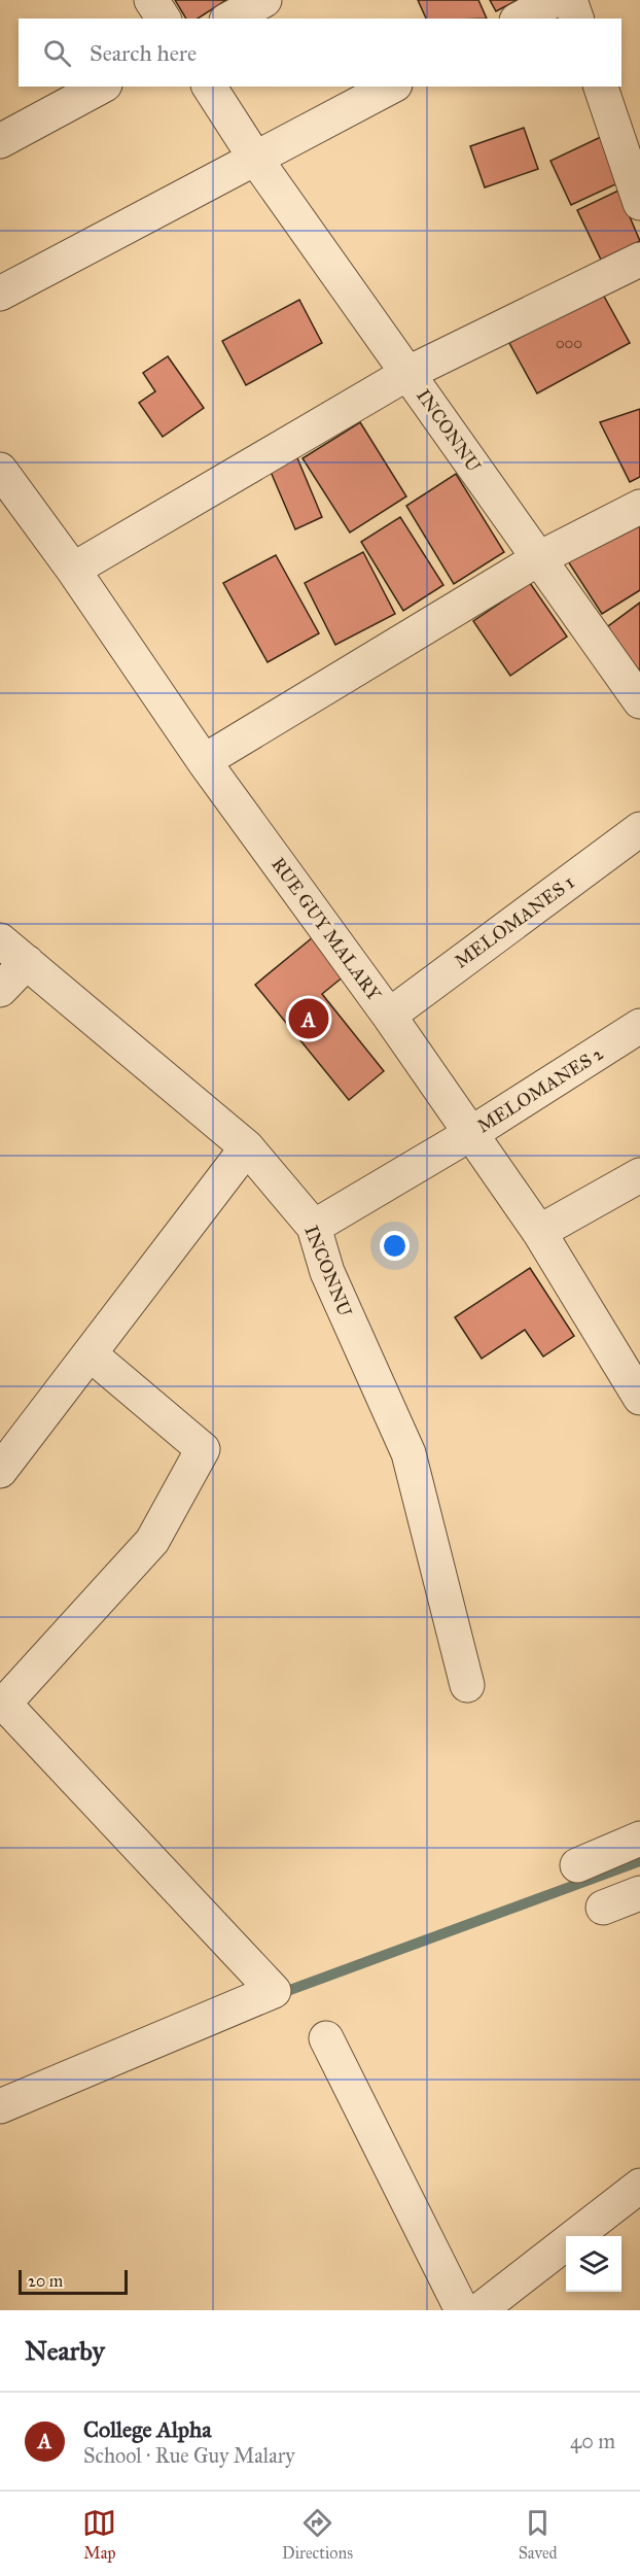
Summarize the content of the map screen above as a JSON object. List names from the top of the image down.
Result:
{
  "streets": {
    "street": [
      "INCONNU",
      "MELOMANES 1",
      "RUE GUY MALARY",
      "MELOMANES 2"
    ]
  },
  "crossings": [
    ["INCONNU", "MELOMANES 2"],
    ["MELOMANES 1", "RUE GUY MALARY"],
    ["RUE GUY MALARY", "MELOMANES 2"]
  ],
  "house_numbers": ["000"],
  "scale_bar": "20 m",
  "page": {
    "search": "Search here",
    "pins": "A",
    "scale": "20 m",
    "heading": "Nearby",
    "list": [
      {
        "mark": "A",
        "name": "College Alpha",
        "note": "School · Rue Guy Malary",
        "value": "40 m"
      }
    ],
    "nav": ["Map", "Directions", "Saved"]
  }
}
